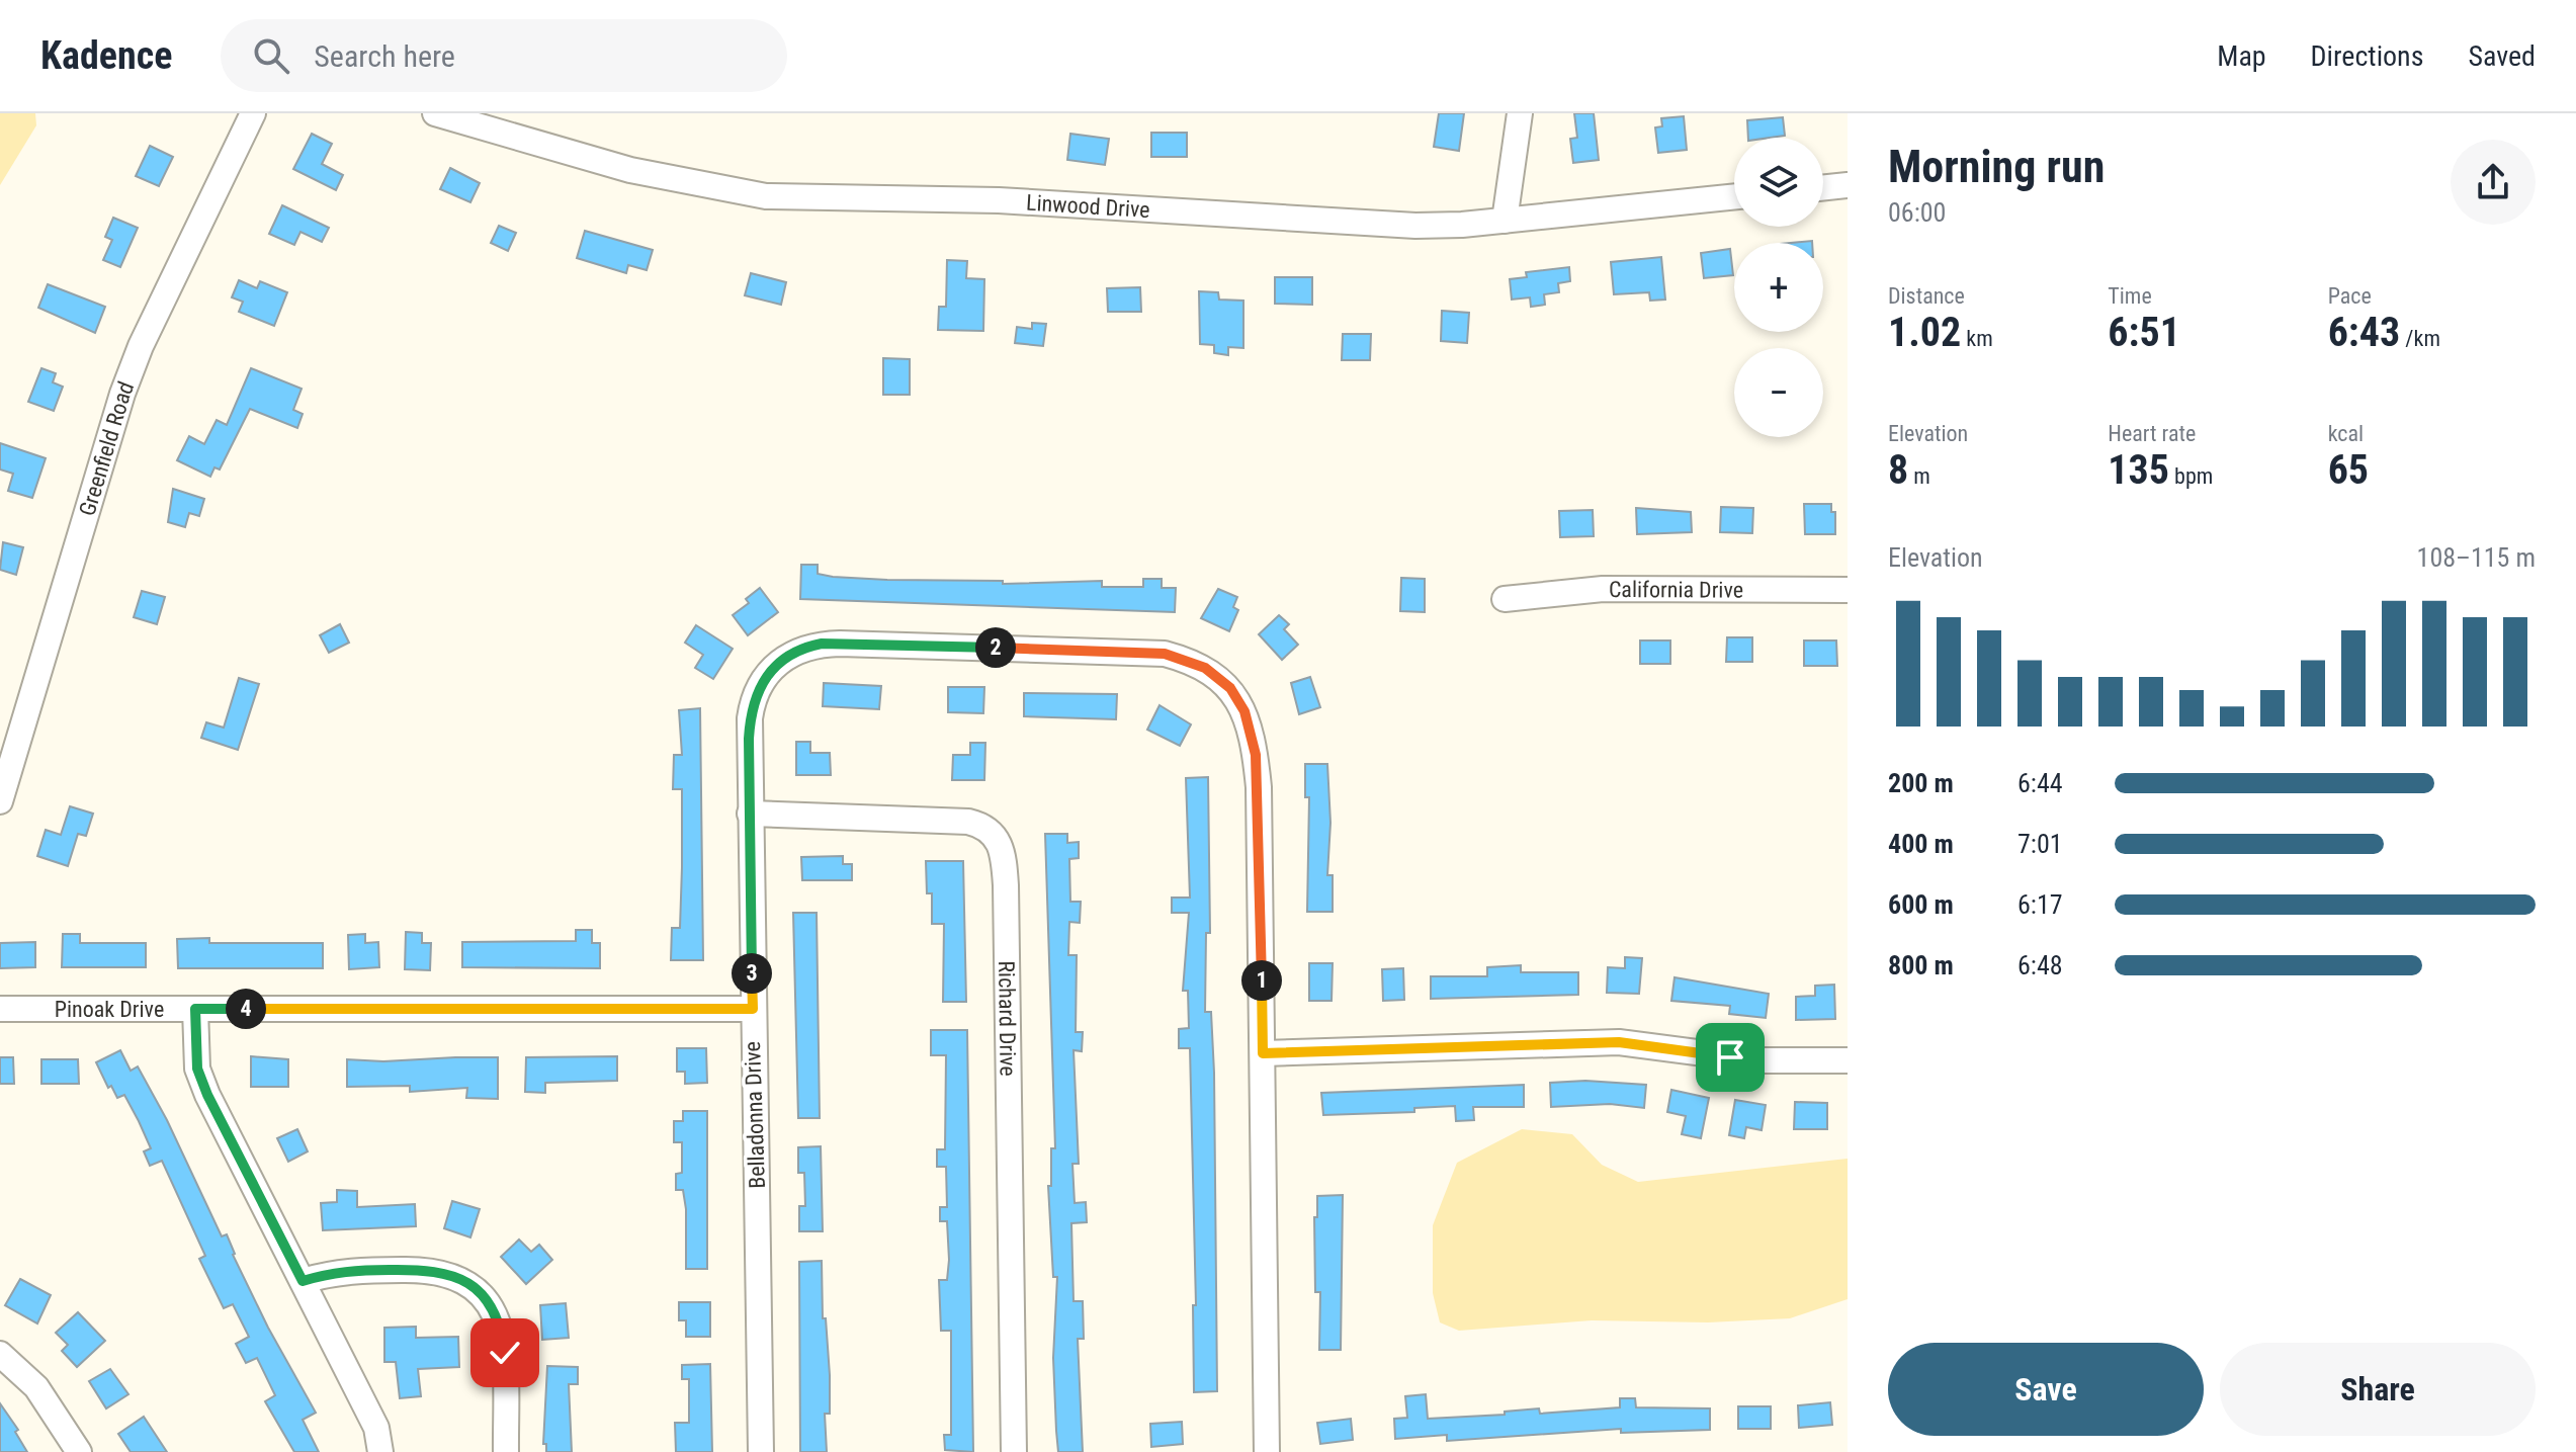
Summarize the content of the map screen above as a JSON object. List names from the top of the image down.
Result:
{
  "streets": {
    "street": [
      "Linwood Drive",
      "Greenfield Road",
      "California Drive",
      "Pinoak Drive",
      "Richard Drive",
      "Belladonna Drive"
    ]
  },
  "crossings": [
    ["Pinoak Drive", "Belladonna Drive"],
    ["Richard Drive", "Belladonna Drive"]
  ],
  "page": {
    "header": "Kadence",
    "search": "Search here",
    "nav": ["Map", "Directions", "Saved"],
    "heading": ["Morning run", "06:00"],
    "map_buttons": ["+", "−"],
    "stats": [
      ["Distance", "1.02 km"],
      ["Time", "6:51"],
      ["Pace", "6:43 /km"],
      ["Elevation", "8 m"],
      ["Heart rate", "135 bpm"],
      ["kcal", "65"]
    ],
    "chart": ["Elevation", "108–115 m"],
    "pins": [
      "2",
      "3",
      "1",
      "4"
    ],
    "list": [
      {
        "name": "200 m",
        "note": "6:44"
      },
      {
        "name": "400 m",
        "note": "7:01"
      },
      {
        "name": "600 m",
        "note": "6:17"
      },
      {
        "name": "800 m",
        "note": "6:48"
      }
    ],
    "buttons": ["Save", "Share"]
  }
}
